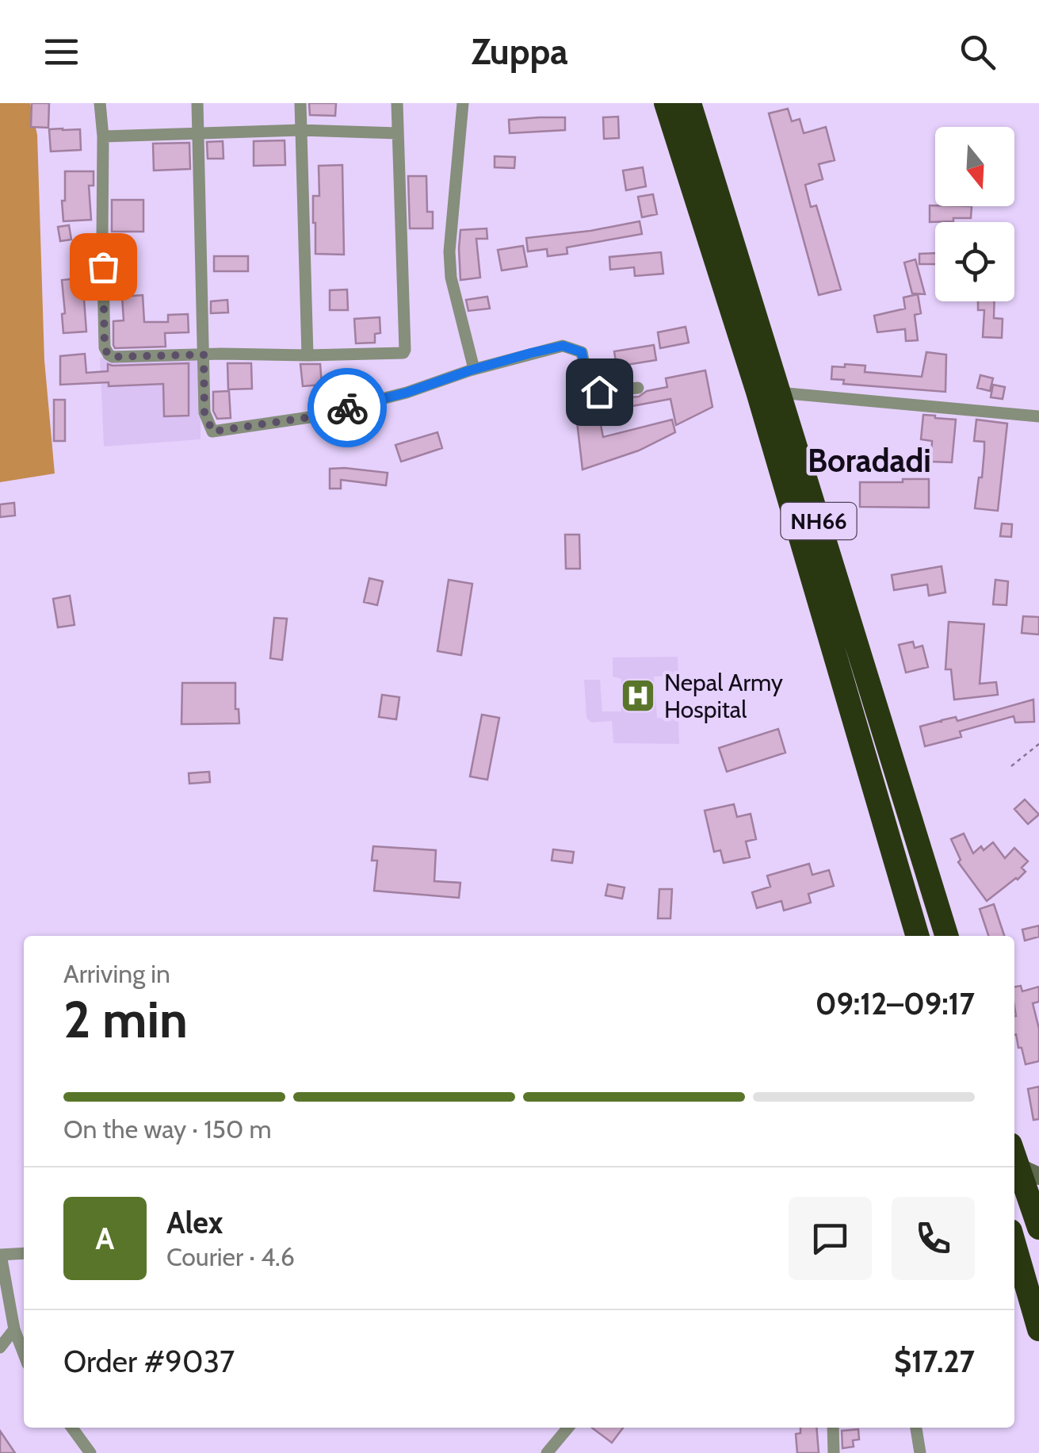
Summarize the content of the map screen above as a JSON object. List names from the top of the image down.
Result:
{
  "streets": {
    "highway": ["NH66"]
  },
  "districts": ["Boradadi"],
  "places": {
    "hospital": ["Nepal Army Hospital"]
  },
  "north": "bottom",
  "page": {
    "header": "Zuppa",
    "heading": ["2 min", "Arriving in", "09:12–09:17"],
    "panel": [
      "Alex",
      "Courier · 4.6",
      "Order #9037",
      "$17.27"
    ],
    "bar": "On the way · 150 m",
    "round": "A"
  }
}
